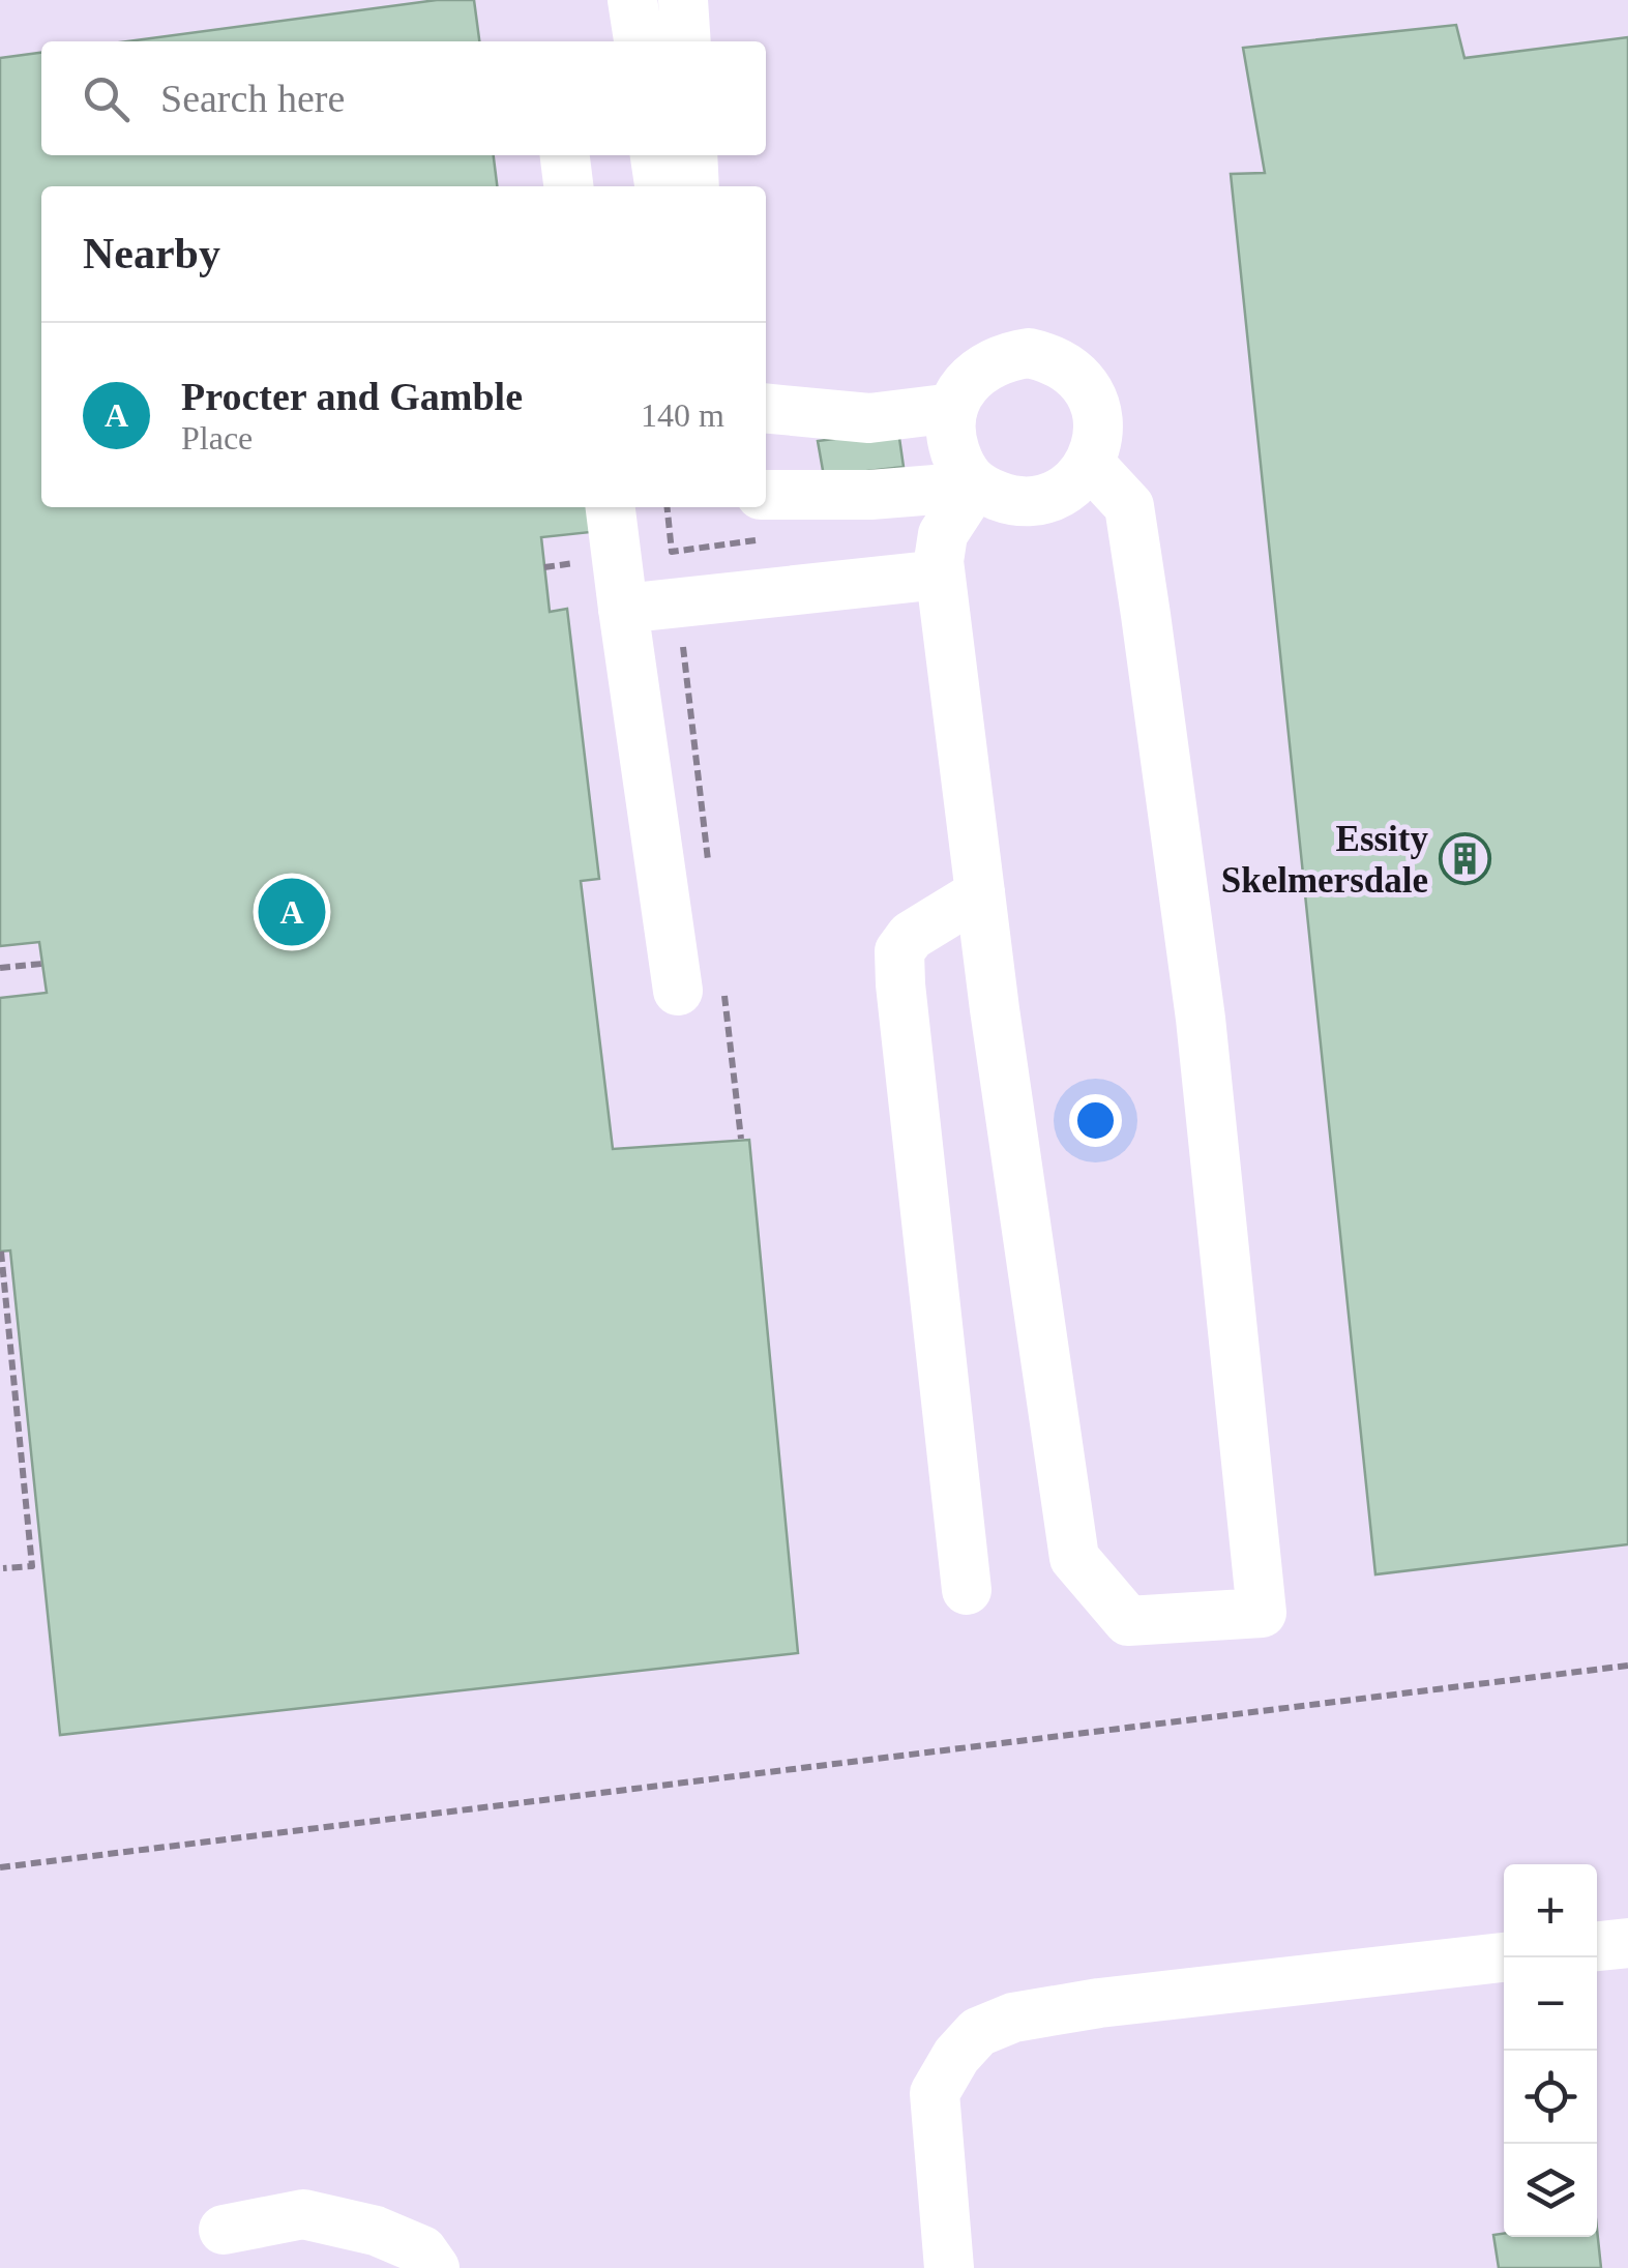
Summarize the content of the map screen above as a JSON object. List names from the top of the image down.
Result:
{
  "places": {
    "building": ["Essity Skelmersdale"]
  },
  "page": {
    "search": "Search here",
    "heading": "Nearby",
    "list": [
      {
        "mark": "A",
        "name": "Procter and Gamble",
        "note": "Place",
        "value": "140 m"
      }
    ],
    "pins": "A",
    "map_buttons": ["+", "−"]
  }
}
